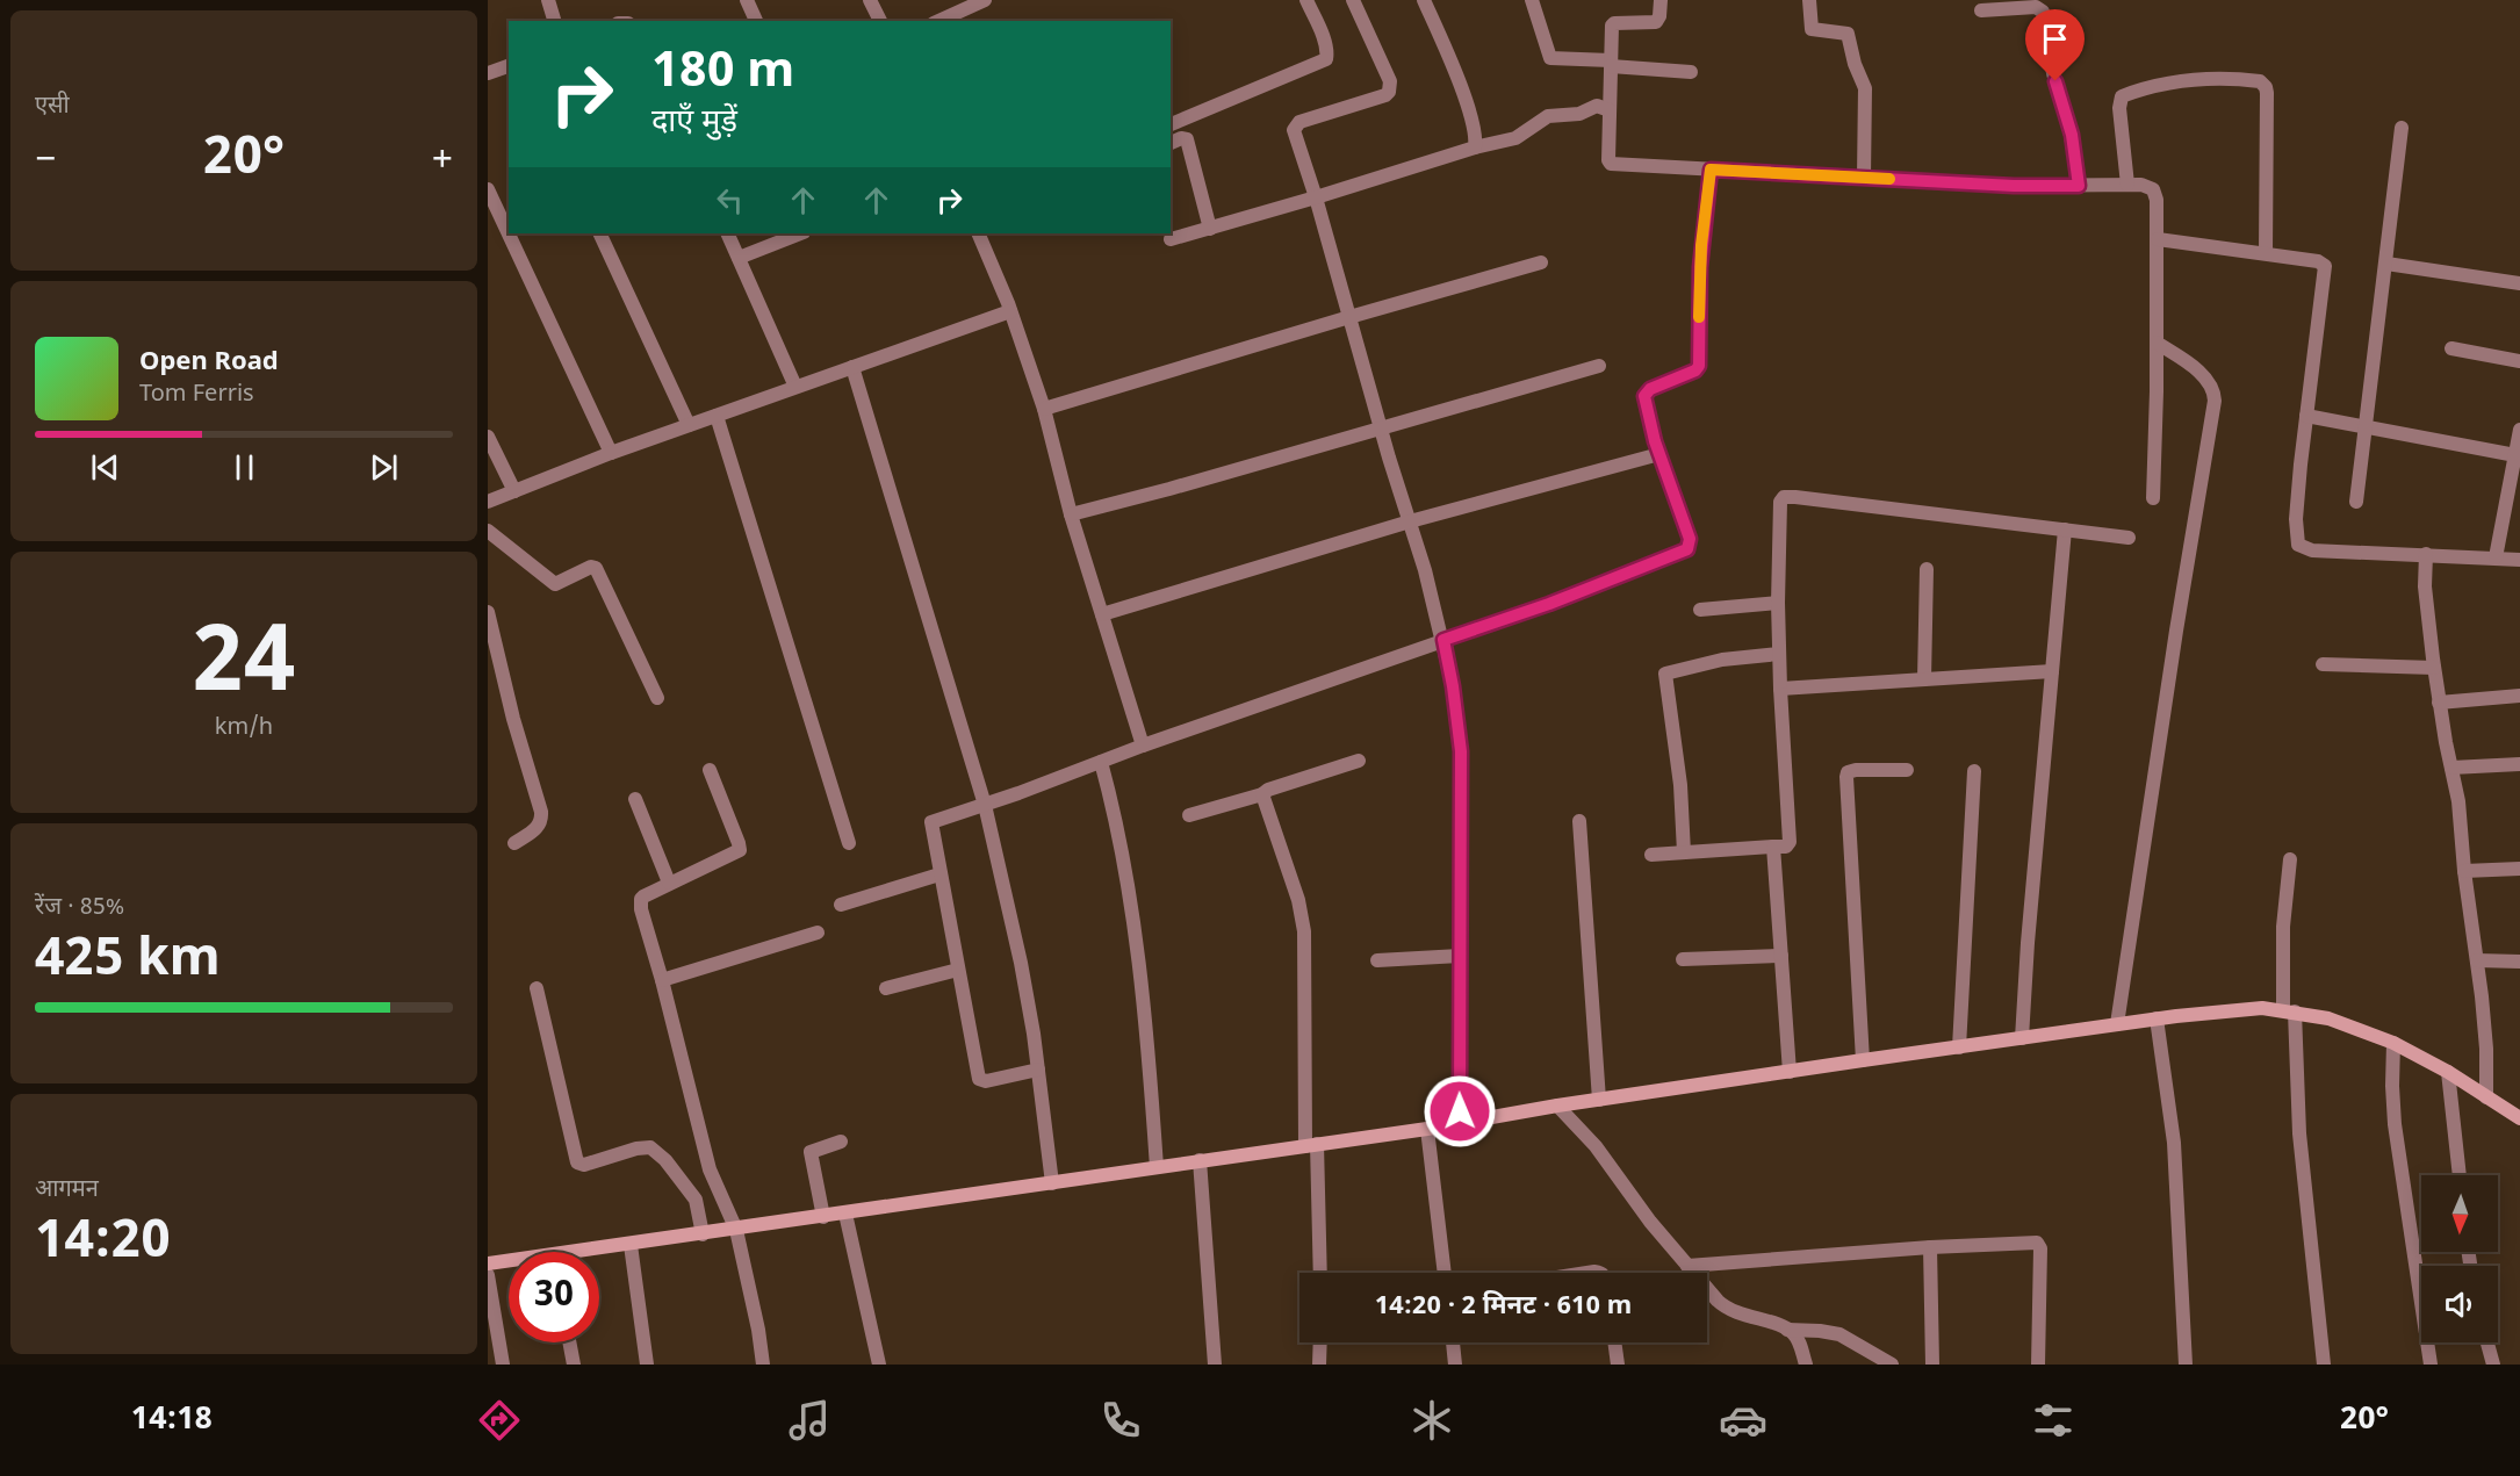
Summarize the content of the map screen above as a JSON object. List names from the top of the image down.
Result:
{
  "north": "bottom",
  "page": {
    "tile": [
      "एसी",
      ["24", "km/h"],
      ["रेंज · 85%", "425 km"],
      ["आगमन", "14:20"]
    ],
    "turn": ["180 m", "दाएँ मुड़ें"],
    "heat": ["−", "20°", "+"],
    "song": ["Open Road", "Tom Ferris"],
    "limit": "30",
    "trip": "14:20 · 2 मिनट · 610 m",
    "tabs": ["14:18", "20°"]
  }
}
